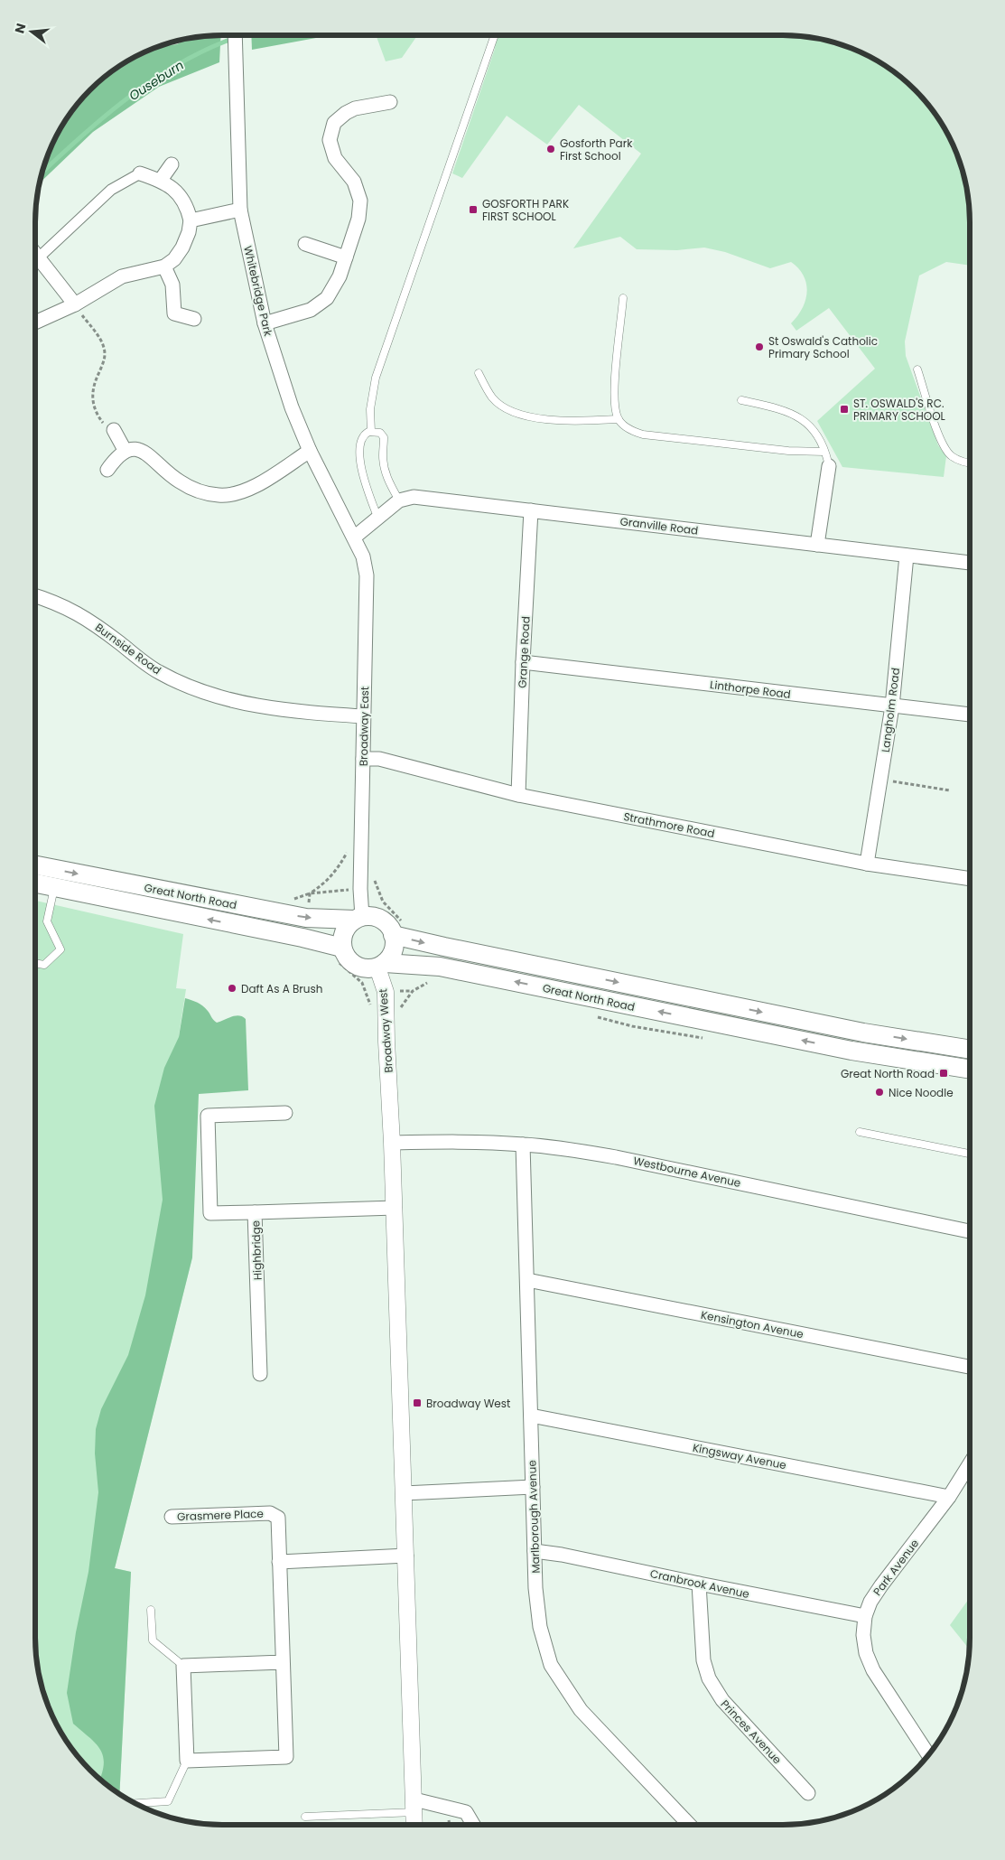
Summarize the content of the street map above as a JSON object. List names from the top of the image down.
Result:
{
  "streets": {
    "main road": ["Great North Road"],
    "street": [
      "Whitebridge Park",
      "Granville Road",
      "Burnside Road",
      "Grange Road",
      "Linthorpe Road",
      "Langholm Road",
      "Broadway East",
      "Strathmore Road",
      "Broadway West",
      "Westbourne Avenue",
      "Highbridge",
      "Kensington Avenue",
      "Kingsway Avenue",
      "Grasmere Place",
      "Marlborough Avenue",
      "Park Avenue",
      "Cranbrook Avenue",
      "Princes Avenue"
    ]
  },
  "crossings": [
    ["Whitebridge Park", "Granville Road"],
    ["Whitebridge Park", "Broadway East"],
    ["Granville Road", "Grange Road"],
    ["Granville Road", "Langholm Road"],
    ["Granville Road", "Broadway East"],
    ["Burnside Road", "Broadway East"],
    ["Grange Road", "Linthorpe Road"],
    ["Grange Road", "Strathmore Road"],
    ["Linthorpe Road", "Langholm Road"],
    ["Langholm Road", "Strathmore Road"],
    ["Broadway East", "Strathmore Road"],
    ["Broadway East", "Great North Road"],
    ["Broadway East", "Broadway West"],
    ["Great North Road", "Broadway West"],
    ["Broadway West", "Westbourne Avenue"],
    ["Broadway West", "Highbridge"],
    ["Westbourne Avenue", "Marlborough Avenue"],
    ["Kensington Avenue", "Marlborough Avenue"],
    ["Kingsway Avenue", "Marlborough Avenue"],
    ["Kingsway Avenue", "Park Avenue"],
    ["Marlborough Avenue", "Cranbrook Avenue"],
    ["Park Avenue", "Cranbrook Avenue"],
    ["Cranbrook Avenue", "Princes Avenue"]
  ],
  "water": ["Ouseburn"],
  "places": {
    "other": [
      "Gosforth Park First School",
      "St Oswald's Catholic Primary School",
      "Daft As A Brush",
      "Nice Noodle"
    ],
    "transit": [
      "GOSFORTH PARK FIRST SCHOOL",
      "ST. OSWALD'S RC. PRIMARY SCHOOL",
      "Great North Road",
      "Broadway West"
    ]
  },
  "north": "left"
}
